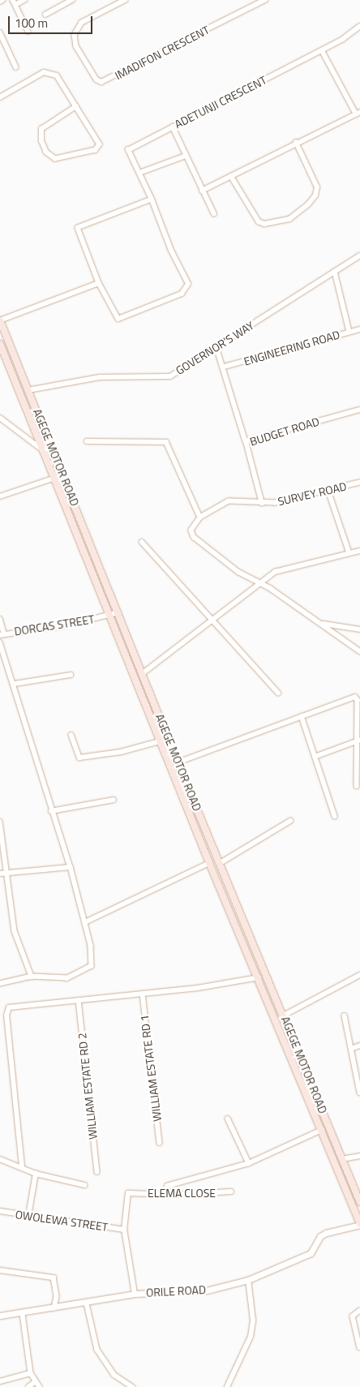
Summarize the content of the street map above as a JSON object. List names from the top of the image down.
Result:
{
  "streets": {
    "main road": ["AGEGE MOTOR ROAD"],
    "street": [
      "IMADIFON CRESCENT",
      "ADETUNJI CRESCENT",
      "GOVERNOR'S WAY",
      "ENGINEERING ROAD",
      "BUDGET ROAD",
      "SURVEY ROAD",
      "DORCAS STREET",
      "WILLIAM ESTATE RD 1",
      "WILLIAM ESTATE RD 2",
      "ELEMA CLOSE",
      "OWOLEWA STREET",
      "ORILE ROAD"
    ]
  },
  "crossings": [
    ["GOVERNOR'S WAY", "AGEGE MOTOR ROAD"],
    ["BUDGET ROAD", "SURVEY ROAD"],
    ["AGEGE MOTOR ROAD", "DORCAS STREET"],
    ["AGEGE MOTOR ROAD", "ORILE ROAD"],
    ["ELEMA CLOSE", "OWOLEWA STREET"],
    ["OWOLEWA STREET", "ORILE ROAD"]
  ],
  "scale_bar": "100 m"
}
